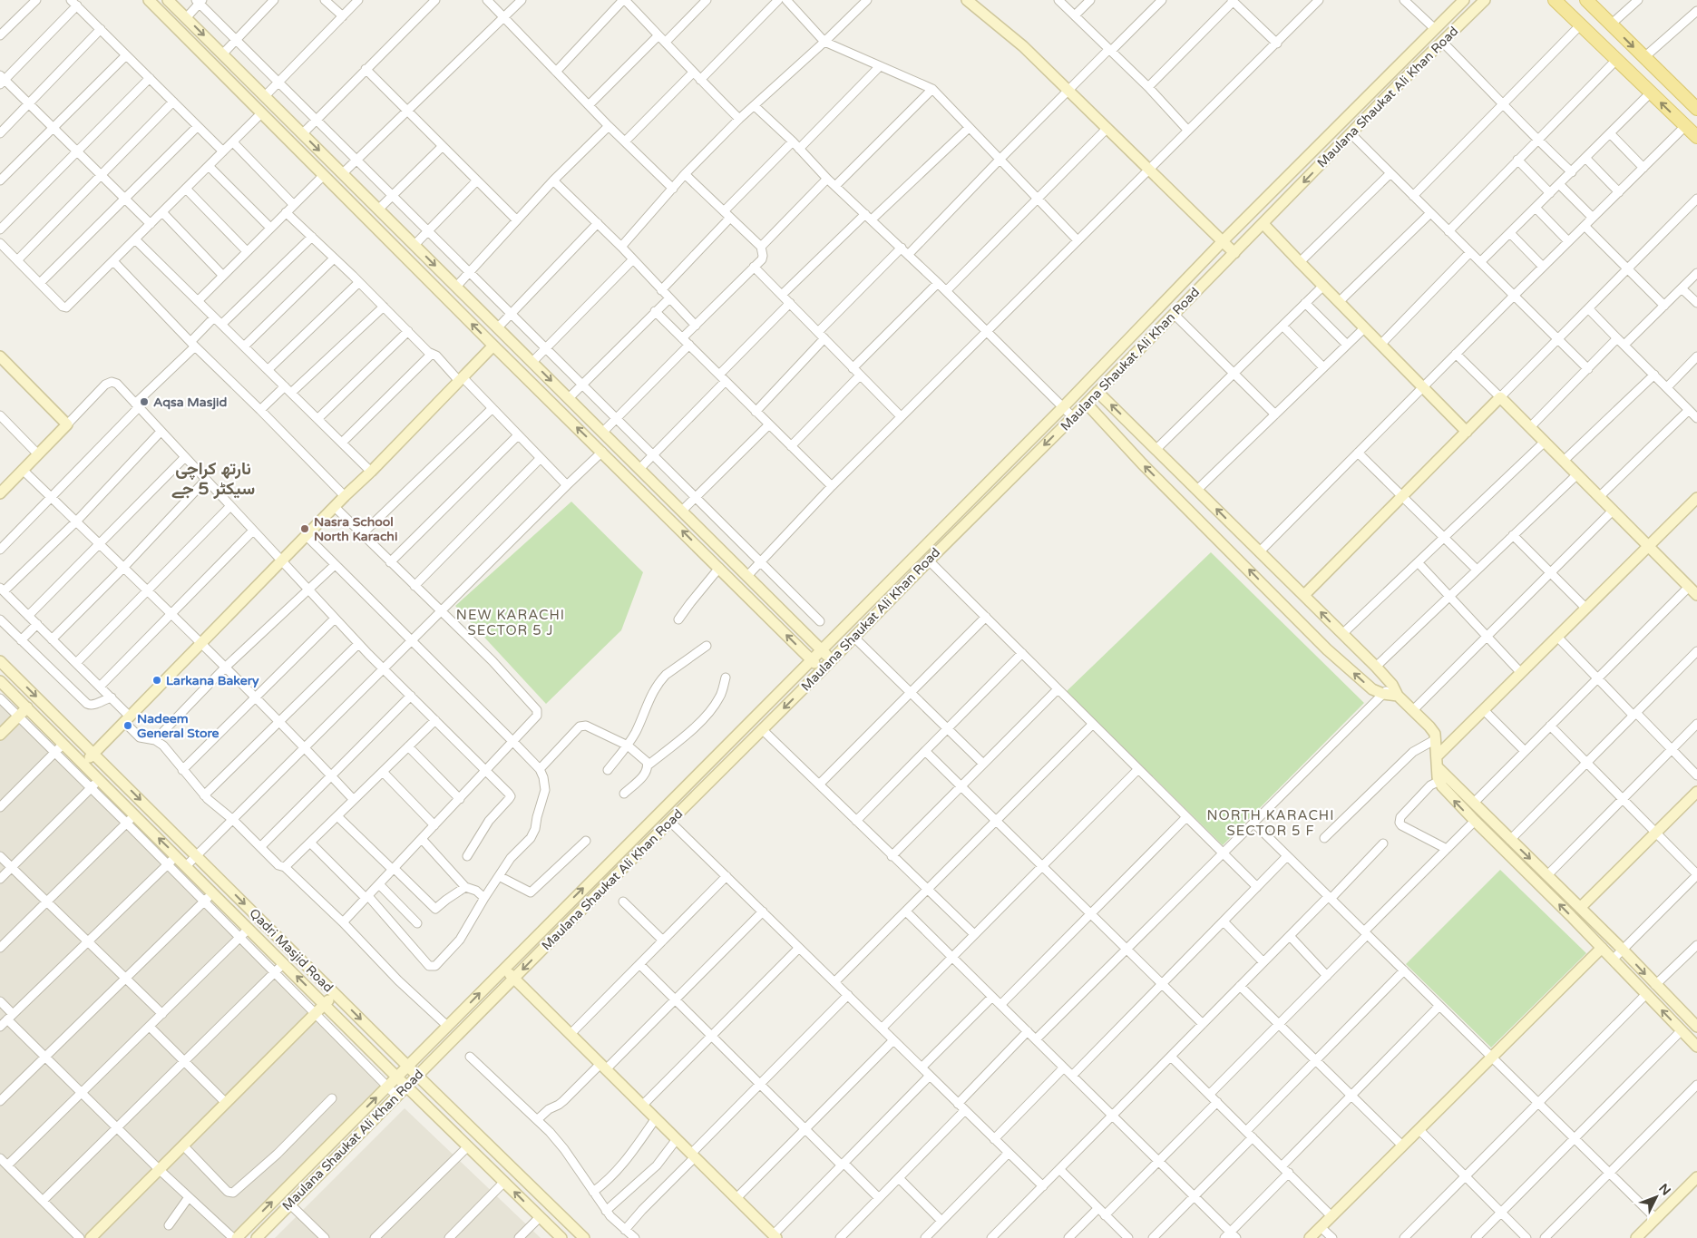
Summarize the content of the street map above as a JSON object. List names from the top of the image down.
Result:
{
  "streets": {
    "street": ["Maulana Shaukat Ali Khan Road", "Qadri Masjid Road"]
  },
  "crossings": [
    ["Maulana Shaukat Ali Khan Road", "Qadri Masjid Road"]
  ],
  "districts": ["نارتھ کراچی سیکٹر 5 جے", "NEW KARACHI SECTOR 5 J", "NORTH KARACHI SECTOR 5 F"],
  "places": [
    "Aqsa Masjid",
    "Nasra School North Karachi",
    "Larkana Bakery",
    "Nadeem General Store"
  ],
  "north": "top right"
}
